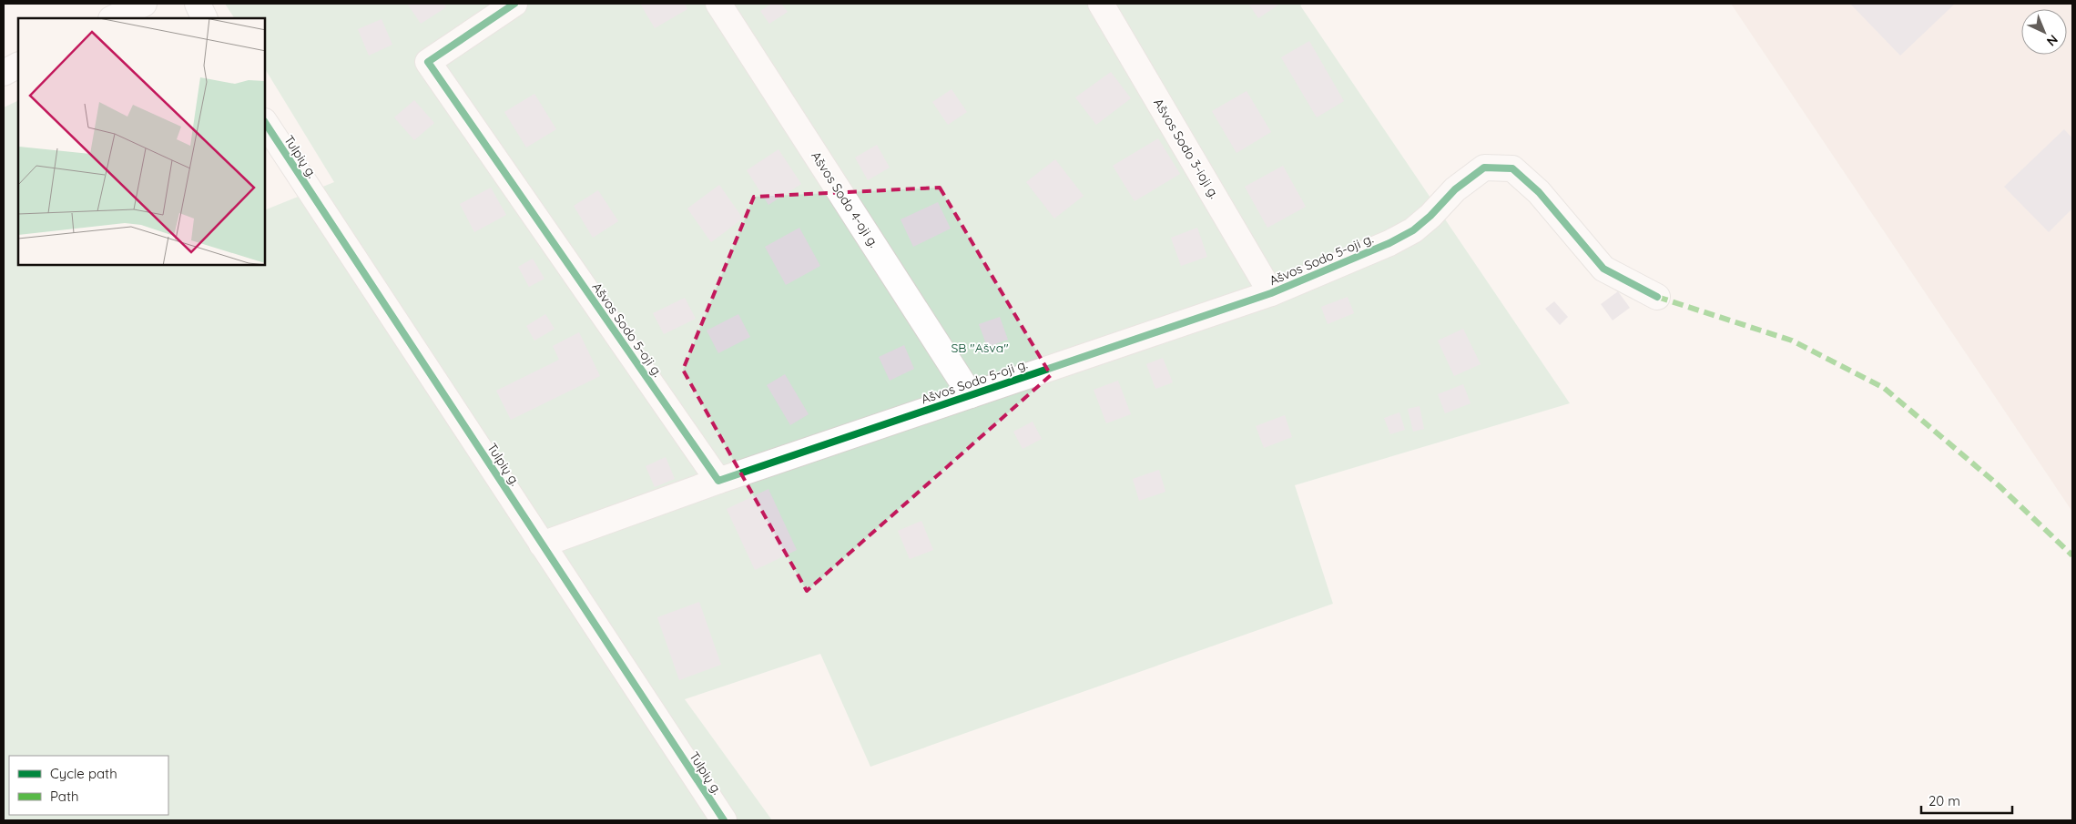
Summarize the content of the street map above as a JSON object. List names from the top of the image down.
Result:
{
  "streets": {
    "street": [
      "Ašvos Sodo 3-ioji g.",
      "Tulpių g.",
      "Ašvos Sodo 4-oji g.",
      "Ašvos Sodo 5-oji g."
    ]
  },
  "crossings": [
    ["Ašvos Sodo 3-ioji g.", "Ašvos Sodo 5-oji g."],
    ["Ašvos Sodo 4-oji g.", "Ašvos Sodo 5-oji g."]
  ],
  "parks": ["SB \"Ašva\""],
  "legend": ["Cycle path", "Path"],
  "scale_bar": "20 m",
  "north": "bottom right"
}
